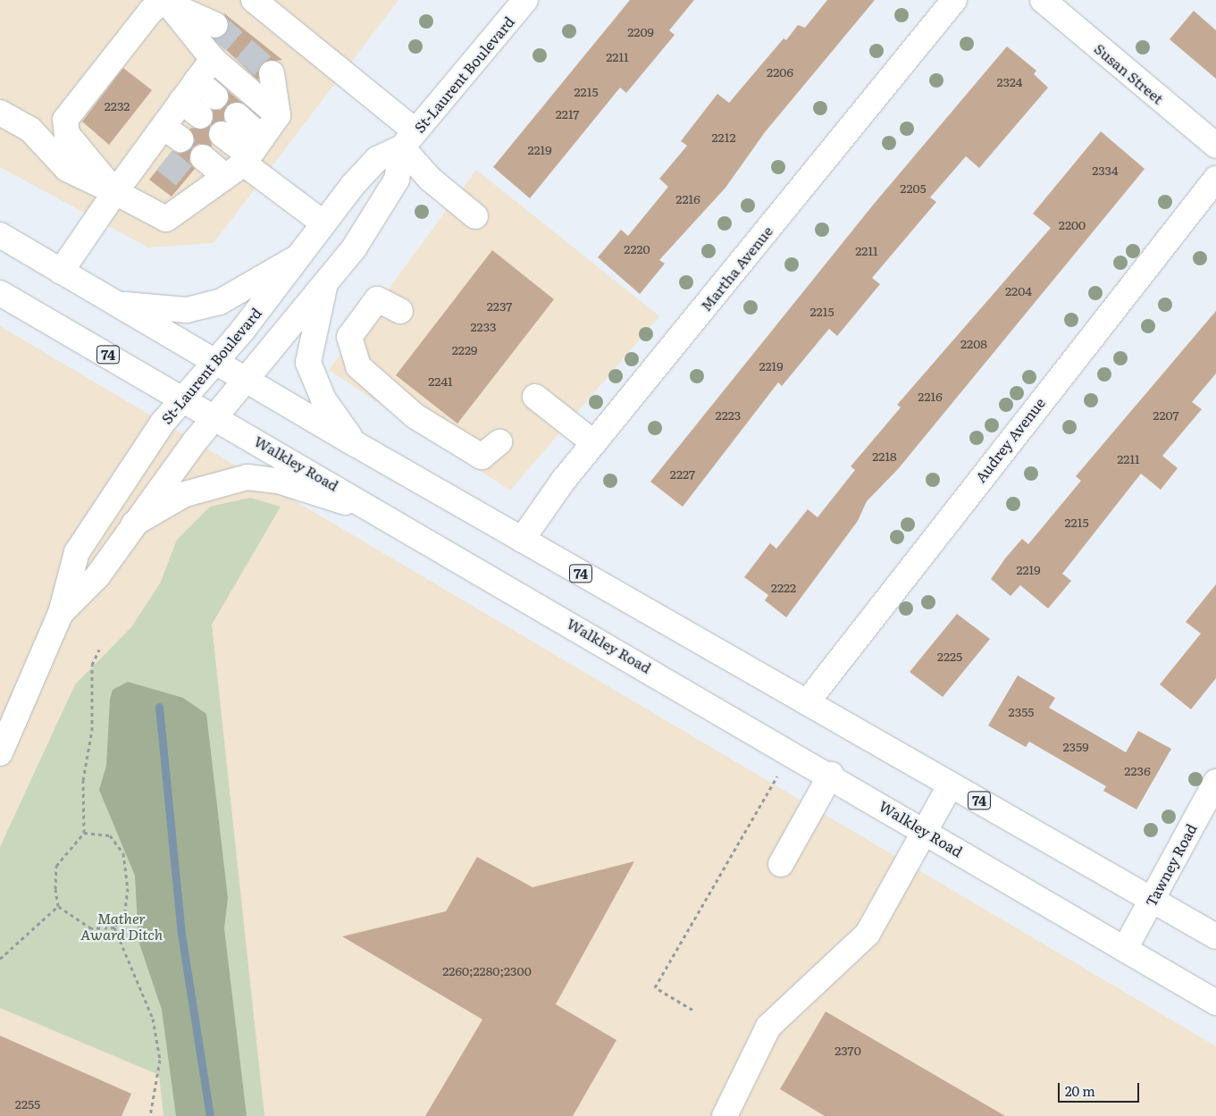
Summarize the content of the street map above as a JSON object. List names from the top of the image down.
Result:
{
  "streets": {
    "main road": [
      "Susan Street",
      "St-Laurent Boulevard",
      "Martha Avenue",
      "74",
      "Audrey Avenue",
      "Walkley Road",
      "Tawney Road"
    ]
  },
  "crossings": [
    ["St-Laurent Boulevard", "74"],
    ["St-Laurent Boulevard", "Walkley Road"],
    ["Martha Avenue", "74"],
    ["74", "Audrey Avenue"],
    ["74", "Tawney Road"],
    ["Walkley Road", "Tawney Road"]
  ],
  "parks": ["Mather Award Ditch"],
  "house_numbers": [
    "2209",
    "2211",
    "2206",
    "2324",
    "2215",
    "2232",
    "2217",
    "2212",
    "2219",
    "2334",
    "2205",
    "2216",
    "2200",
    "2220",
    "2211",
    "2204",
    "2237",
    "2215",
    "2233",
    "2208",
    "2229",
    "2219",
    "2241",
    "2216",
    "2223",
    "2207",
    "2218",
    "2211",
    "2227",
    "2215",
    "2219",
    "2222",
    "2225",
    "2355",
    "2359",
    "2236",
    "2260;2280;2300",
    "2370",
    "2255"
  ],
  "scale_bar": "20 m"
}
